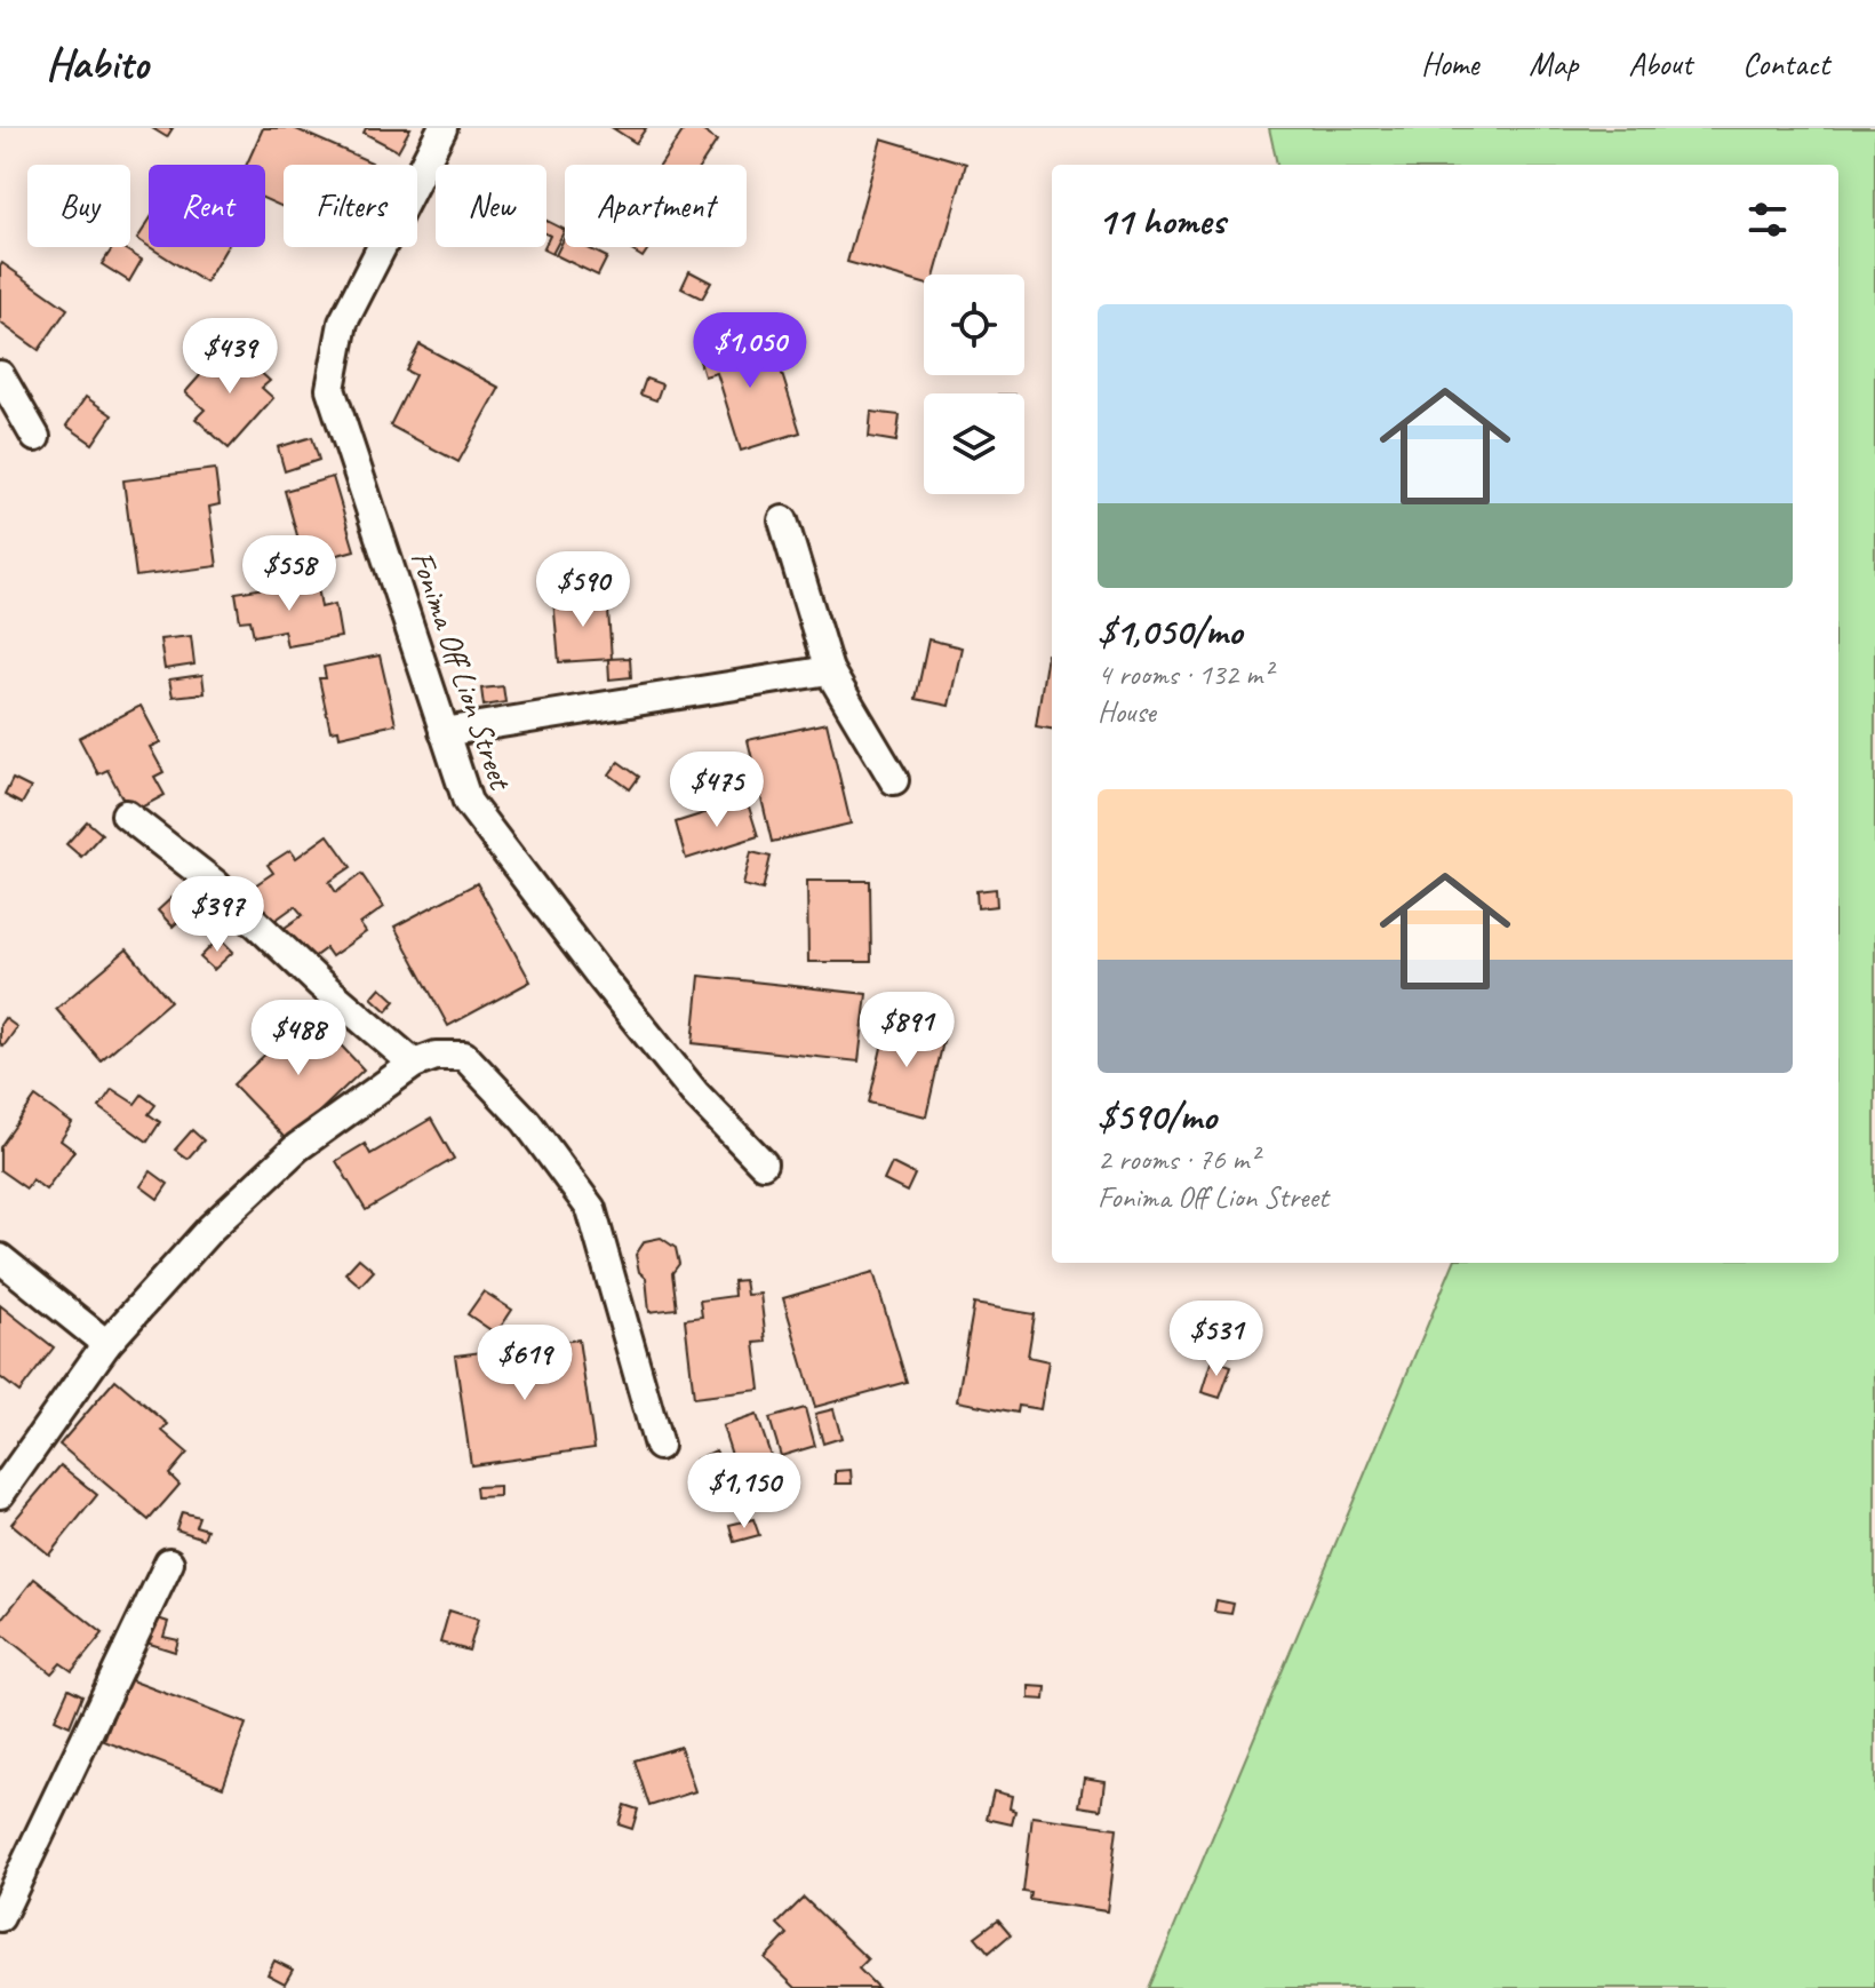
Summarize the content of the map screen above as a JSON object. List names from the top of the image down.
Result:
{
  "streets": {
    "street": ["Fonima Off Lion Street"]
  },
  "page": {
    "header": "Habito",
    "nav": [
      "Home",
      "Map",
      "About",
      "Contact"
    ],
    "chip": [
      "Buy",
      "Rent",
      "Filters",
      "New",
      "Apartment"
    ],
    "heading": "11 homes",
    "list": [
      {
        "name": "$1,050/mo",
        "note": "4 rooms · 132 m² · House"
      },
      {
        "name": "$590/mo",
        "note": "2 rooms · 76 m² · Fonima Off Lion Street"
      }
    ],
    "price": [
      "$1,050",
      "$439",
      "$558",
      "$590",
      "$475",
      "$397",
      "$891",
      "$488",
      "$531",
      "$619",
      "$1,150"
    ]
  }
}
